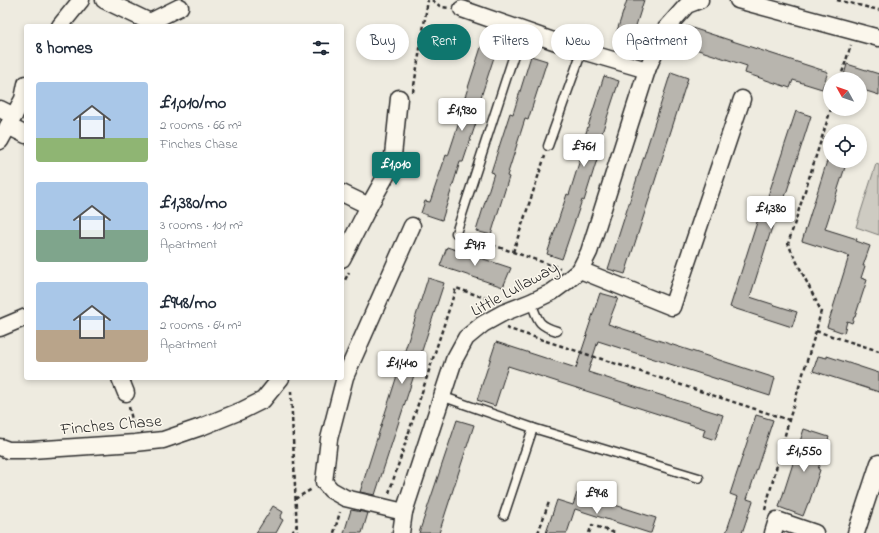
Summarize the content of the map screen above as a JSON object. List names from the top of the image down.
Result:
{
  "streets": {
    "street": ["Little Lullaway", "Finches Chase"]
  },
  "north": "top left",
  "page": {
    "chip": [
      "Buy",
      "Rent",
      "Filters",
      "New",
      "Apartment"
    ],
    "heading": "8 homes",
    "list": [
      {
        "name": "£1,010/mo",
        "note": "2 rooms · 66 m² · Finches Chase"
      },
      {
        "name": "£1,380/mo",
        "note": "3 rooms · 101 m² · Apartment"
      },
      {
        "name": "£948/mo",
        "note": "2 rooms · 64 m² · Apartment"
      }
    ],
    "price": [
      "£1,930",
      "£761",
      "£1,010",
      "£1,380",
      "£917",
      "£1,440",
      "£1,550",
      "£948"
    ]
  }
}
